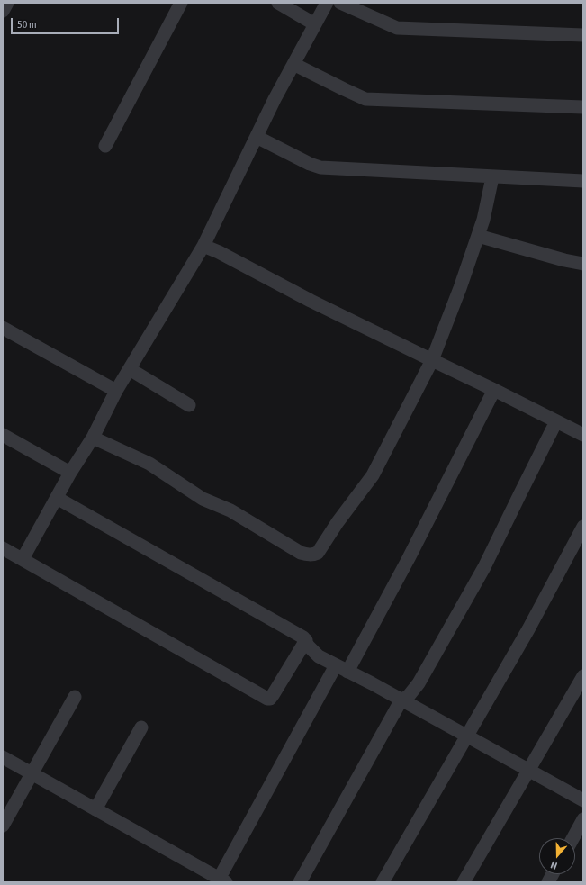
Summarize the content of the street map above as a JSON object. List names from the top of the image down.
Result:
{
  "scale_bar": "50 m",
  "north": "bottom"
}
